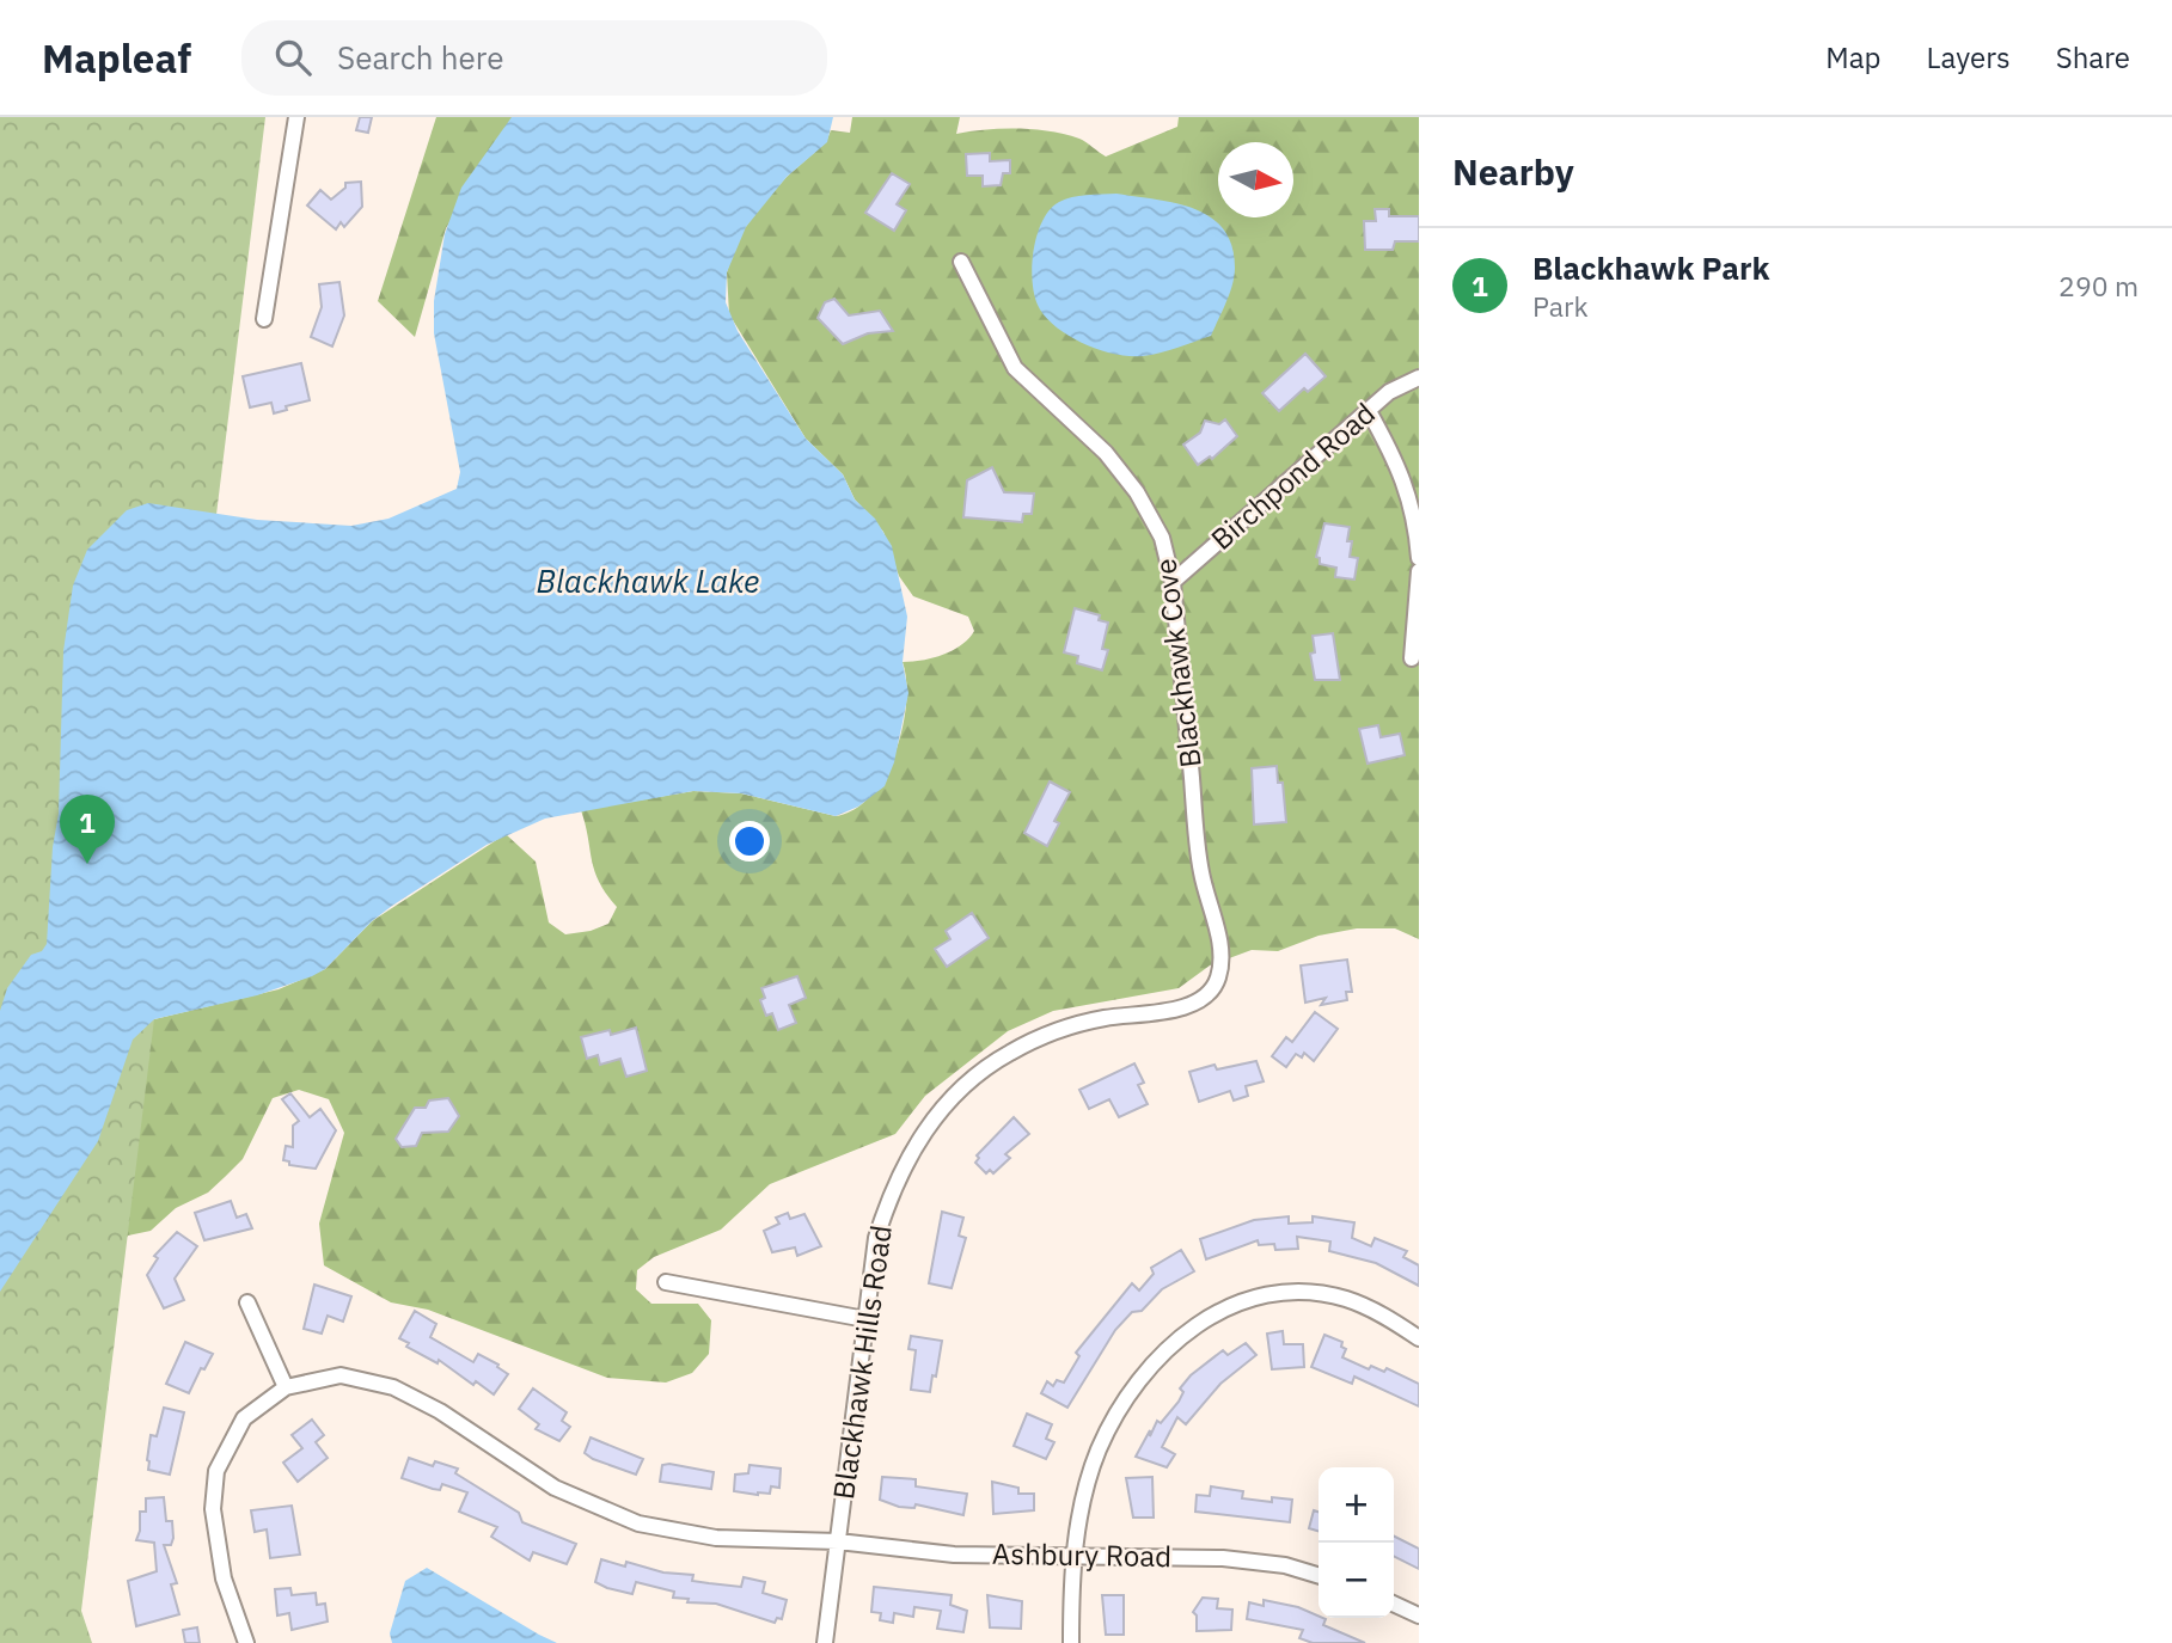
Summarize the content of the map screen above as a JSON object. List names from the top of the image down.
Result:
{
  "streets": {
    "street": [
      "Birchpond Road",
      "Blackhawk Cove",
      "Blackhawk Hills Road",
      "Ashbury Road"
    ]
  },
  "crossings": [
    ["Birchpond Road", "Blackhawk Cove"],
    ["Blackhawk Cove", "Blackhawk Hills Road"],
    ["Blackhawk Hills Road", "Ashbury Road"]
  ],
  "water": ["Blackhawk Lake"],
  "north": "right",
  "page": {
    "header": "Mapleaf",
    "search": "Search here",
    "nav": ["Map", "Layers", "Share"],
    "heading": "Nearby",
    "list": [
      {
        "mark": "1",
        "name": "Blackhawk Park",
        "note": "Park",
        "value": "290 m"
      }
    ],
    "pins": "1",
    "map_buttons": ["+", "−"]
  }
}
